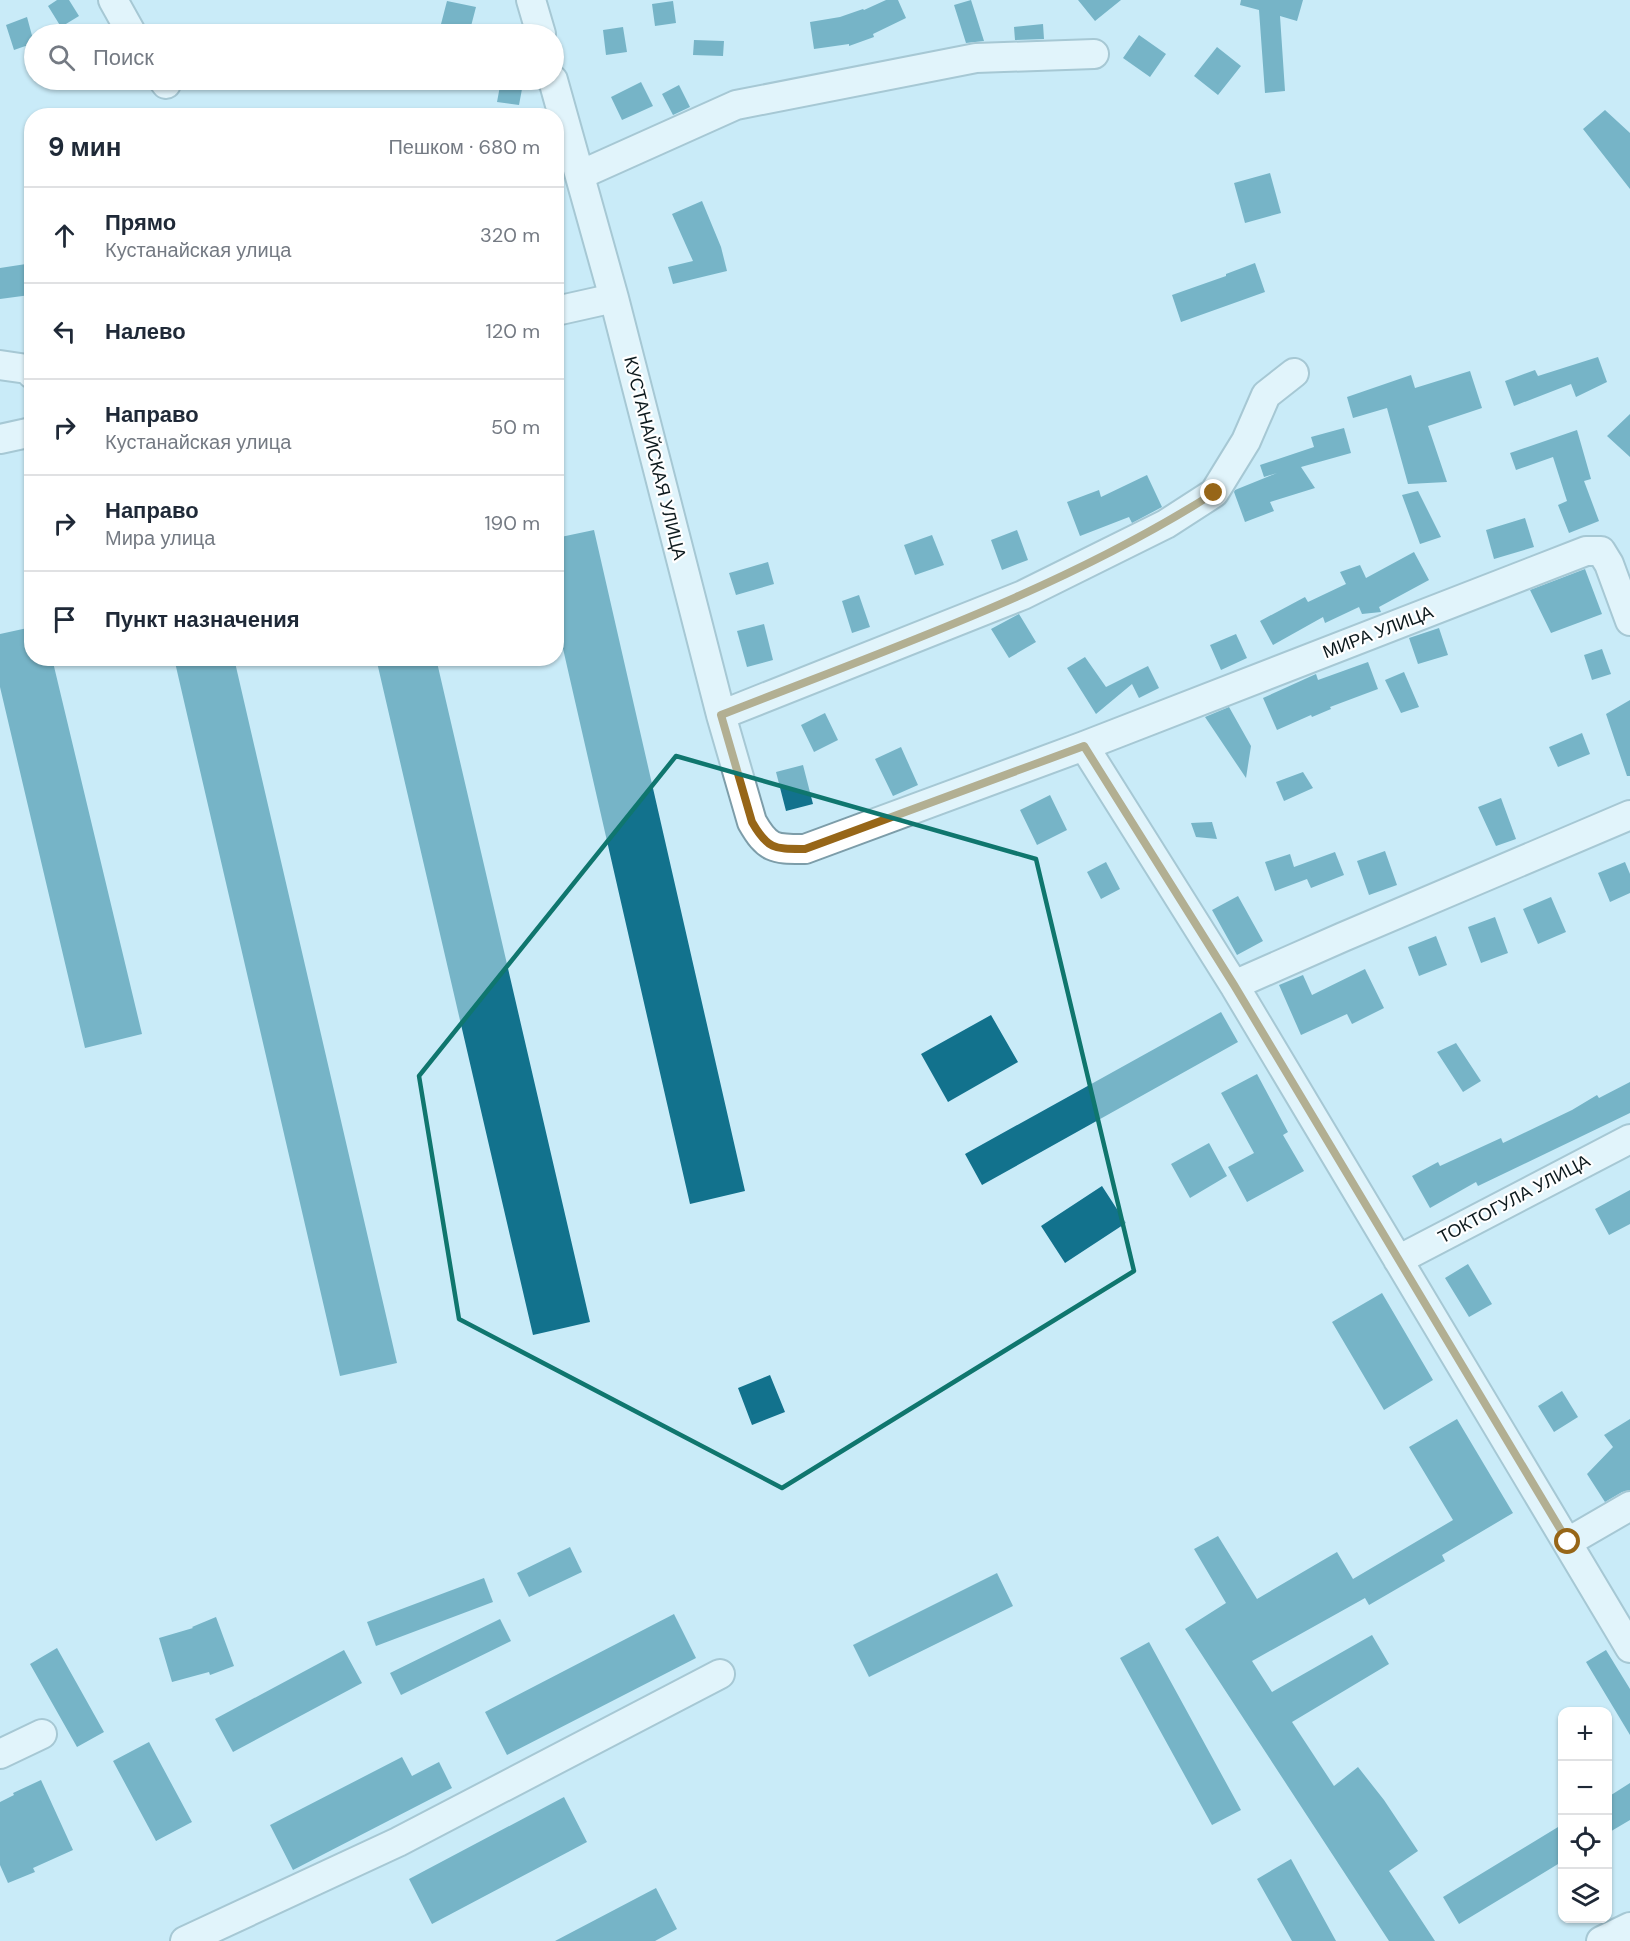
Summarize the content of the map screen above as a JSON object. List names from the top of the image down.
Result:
{
  "streets": {
    "street": ["КУСТАНАЙСКАЯ УЛИЦА", "МИРА УЛИЦА", "ТОКТОГУЛА УЛИЦА"]
  },
  "crossings": [
    ["КУСТАНАЙСКАЯ УЛИЦА", "МИРА УЛИЦА"]
  ],
  "page": {
    "search": "Поиск",
    "heading": ["9 мин", "Пешком · 680 m"],
    "list": [
      ["Прямо", "Кустанайская улица", "320 m"],
      ["Налево", "120 m"],
      ["Направо", "Кустанайская улица", "50 m"],
      ["Направо", "Мира улица", "190 m"],
      "Пункт назначения"
    ],
    "map_buttons": ["+", "−"]
  }
}
